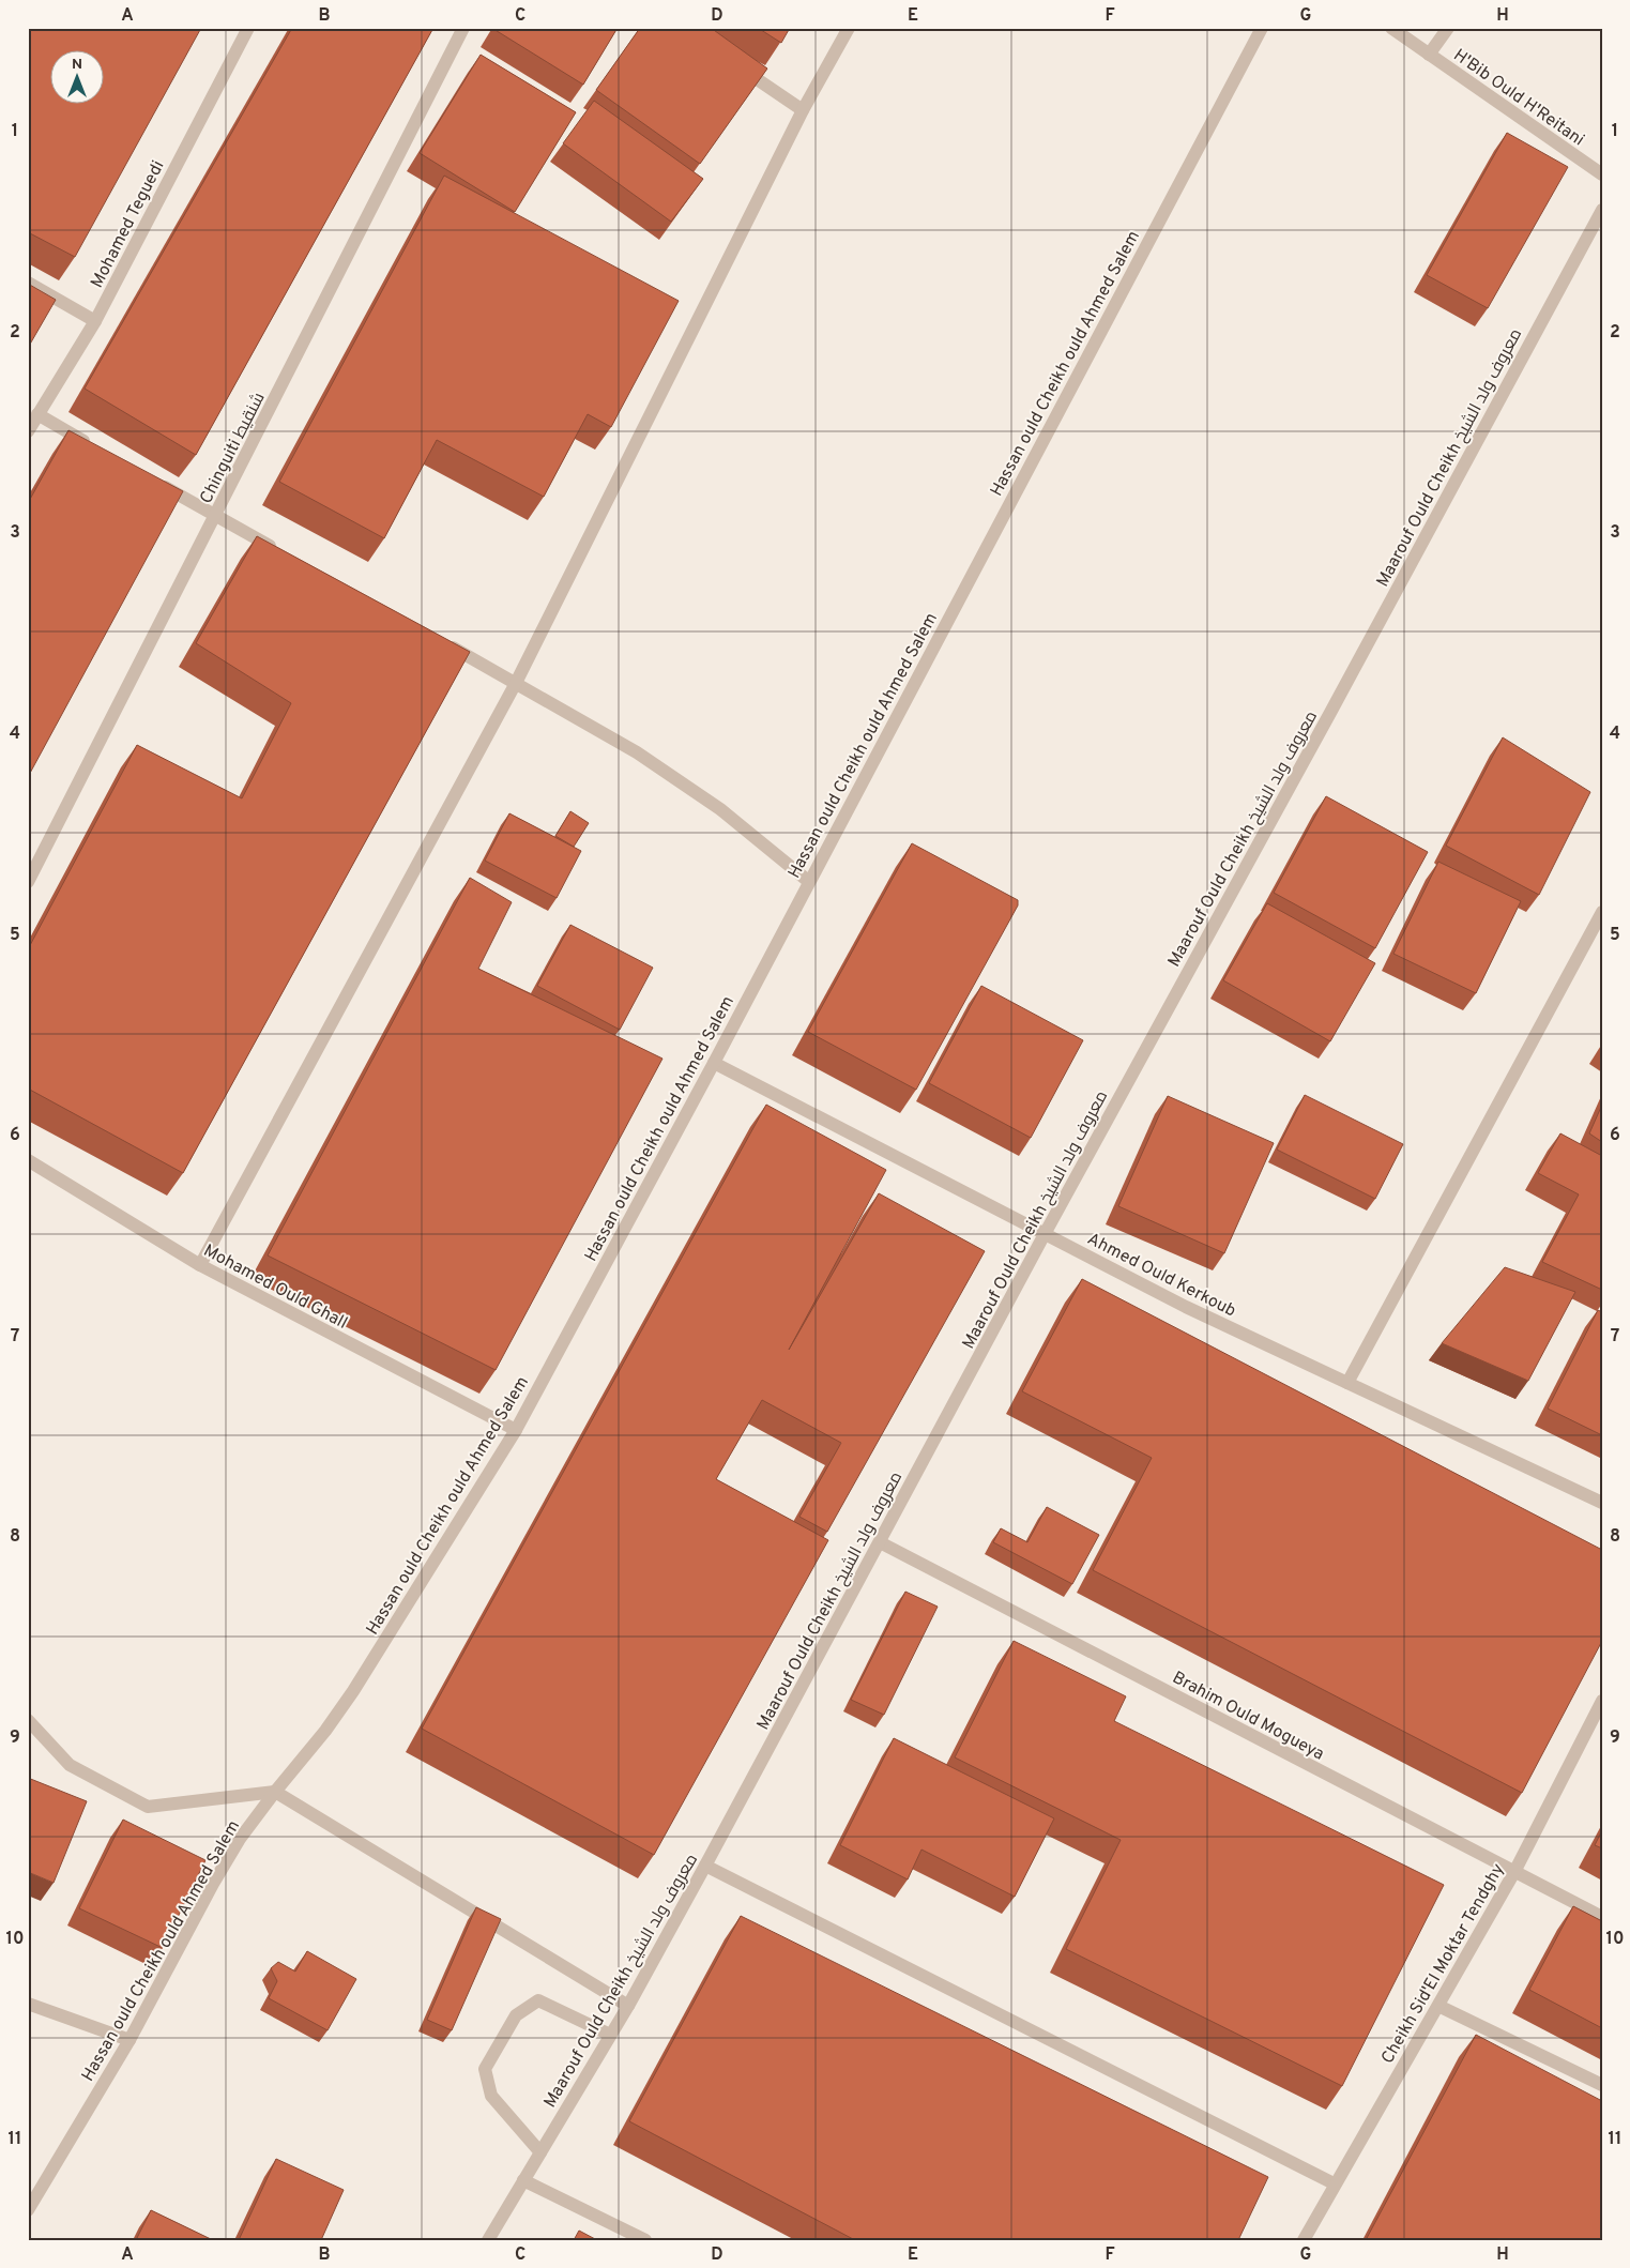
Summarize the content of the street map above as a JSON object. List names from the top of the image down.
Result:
{
  "streets": {
    "street": [
      "H'Bib Ould H'Reitani",
      "Mohamed Teguedi",
      "Hassan ould Cheikh ould Ahmed Salem",
      "Chinguiti شنقيط",
      "Maarouf Ould Cheikh معروف ولد الشيخ",
      "Ahmed Ould Kerkoub",
      "Mohamed Ould Ghall",
      "Brahim Ould Mogueya",
      "Cheikh Sid'El Moktar Tendghy"
    ]
  },
  "crossings": [
    ["Hassan ould Cheikh ould Ahmed Salem", "Ahmed Ould Kerkoub"],
    ["Hassan ould Cheikh ould Ahmed Salem", "Mohamed Ould Ghall"],
    ["Maarouf Ould Cheikh معروف ولد الشيخ", "Ahmed Ould Kerkoub"],
    ["Maarouf Ould Cheikh معروف ولد الشيخ", "Brahim Ould Mogueya"],
    ["Brahim Ould Mogueya", "Cheikh Sid'El Moktar Tendghy"]
  ],
  "north": "top",
  "grid": {
    "columns": [
      "A",
      "B",
      "C",
      "D",
      "E",
      "F",
      "G",
      "H"
    ],
    "rows": [
      "1",
      "2",
      "3",
      "4",
      "5",
      "6",
      "7",
      "8",
      "9",
      "10",
      "11"
    ]
  }
}
